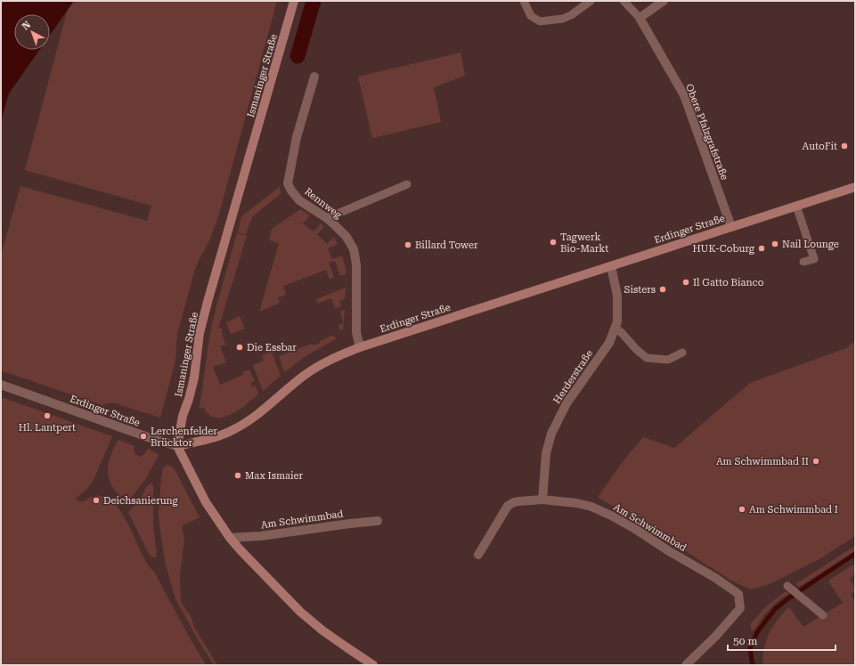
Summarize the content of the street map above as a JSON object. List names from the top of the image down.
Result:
{
  "streets": {
    "street": [
      "Ismaninger Straße",
      "Obere Pfalzgrafstraße",
      "Rennweg",
      "Erdinger Straße",
      "Herderstraße",
      "Am Schwimmbad"
    ]
  },
  "crossings": [
    ["Ismaninger Straße", "Erdinger Straße"],
    ["Obere Pfalzgrafstraße", "Erdinger Straße"],
    ["Rennweg", "Erdinger Straße"],
    ["Erdinger Straße", "Herderstraße"],
    ["Herderstraße", "Am Schwimmbad"]
  ],
  "places": [
    "AutoFit",
    "Tagwerk Bio-Markt",
    "Nail Lounge",
    "Billard Tower",
    "HUK-Coburg",
    "Il Gatto Bianco",
    "Sisters",
    "Die Essbar",
    "Hl. Lantpert",
    "Lerchenfelder Brücktor",
    "Am Schwimmbad II",
    "Max Ismaier",
    "Deichsanierung",
    "Am Schwimmbad I"
  ],
  "scale_bar": "50 m",
  "north": "top left"
}
